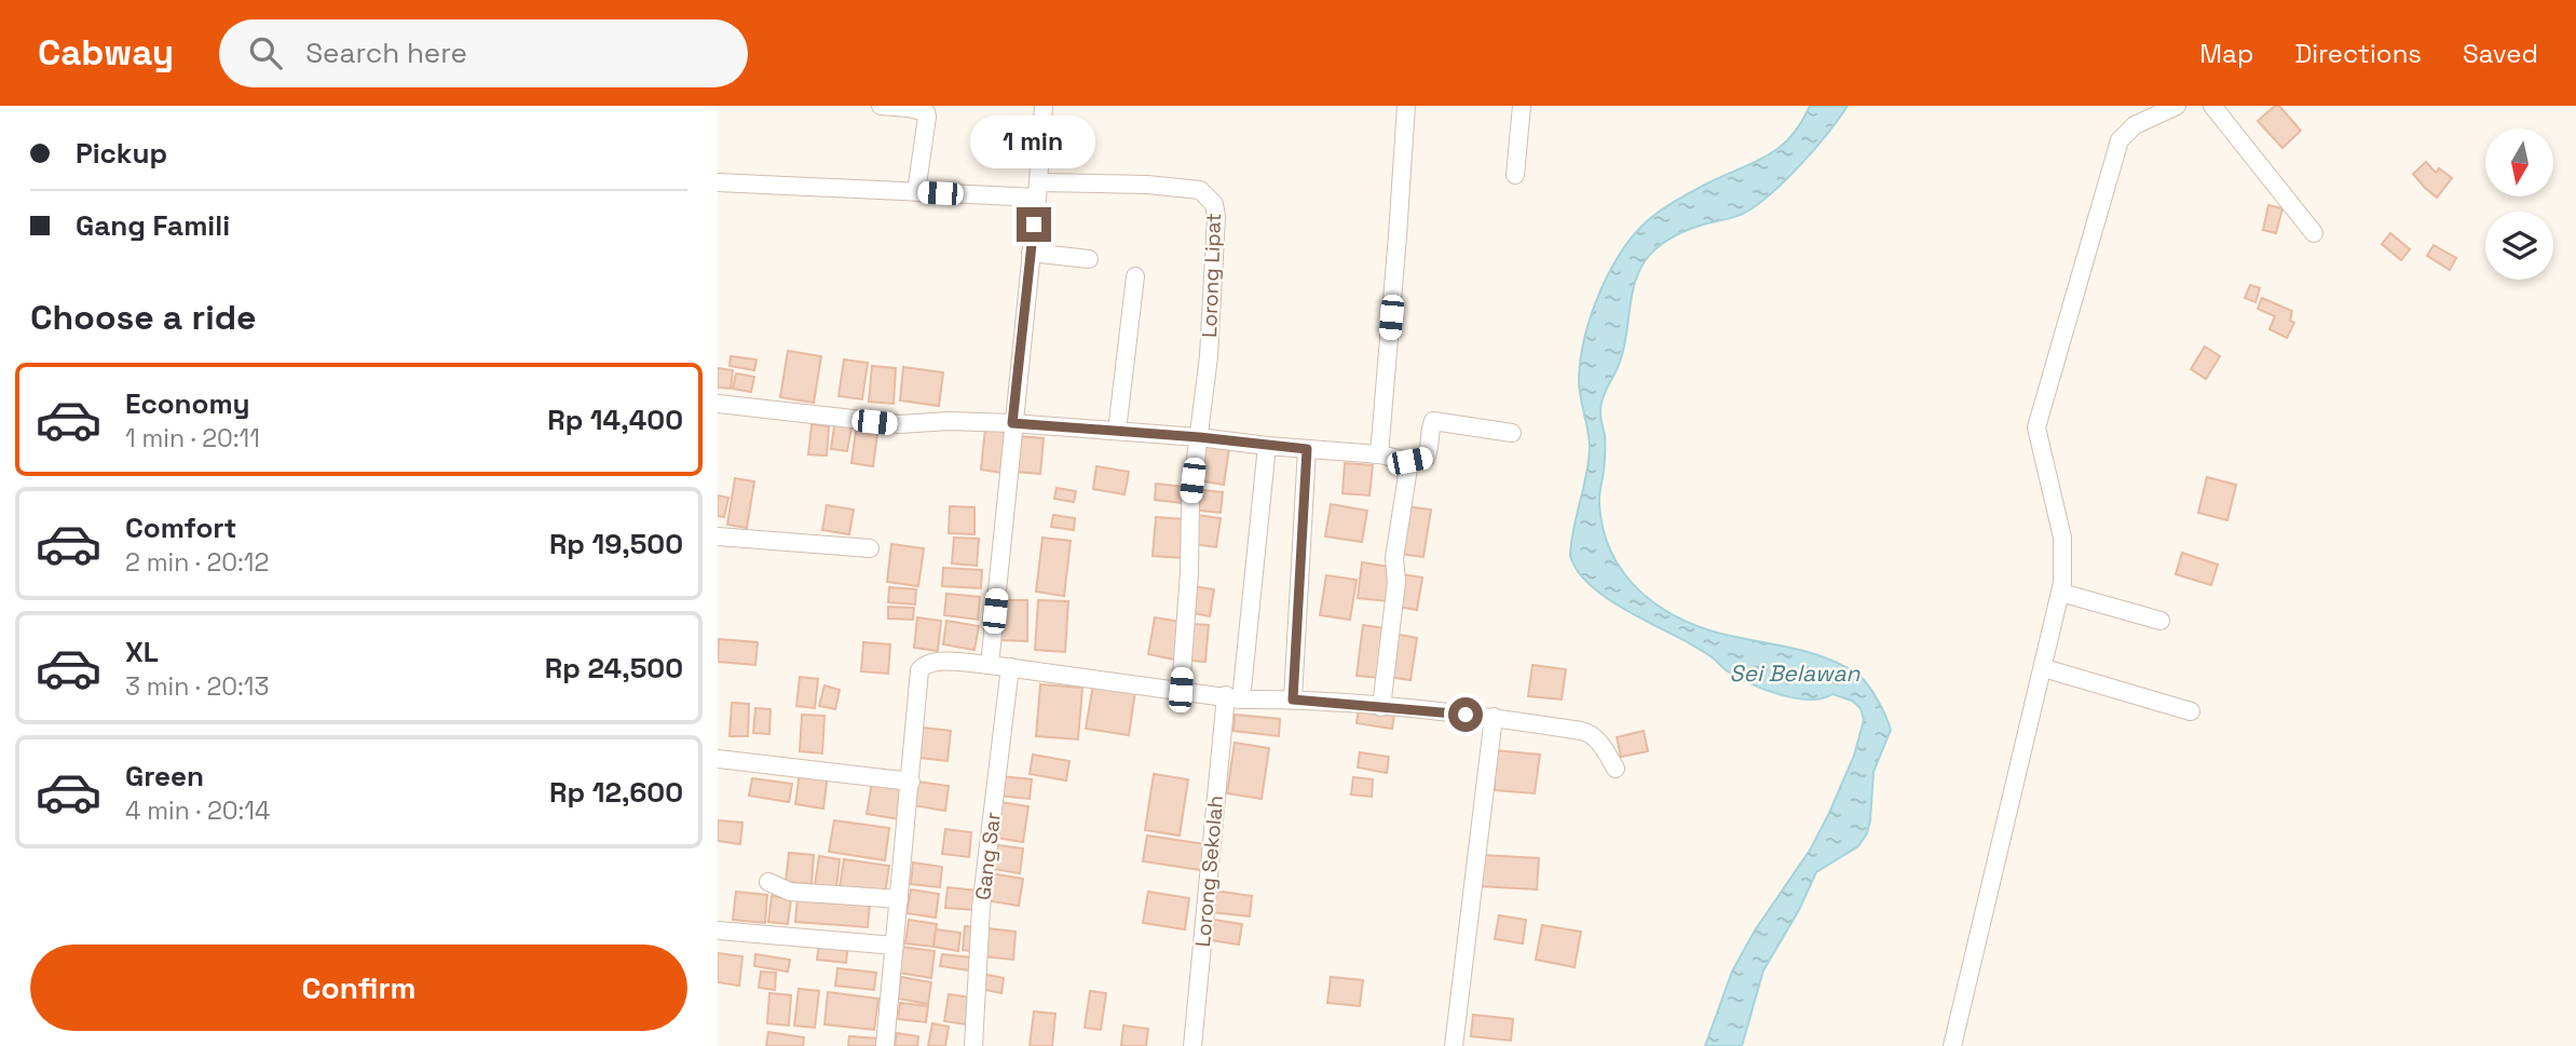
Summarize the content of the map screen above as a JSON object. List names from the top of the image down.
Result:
{
  "streets": {
    "street": ["Lorong Lipat", "Gang Sar", "Lorong Sekolah"]
  },
  "water": ["Sei Belawan"],
  "north": "bottom",
  "page": {
    "header": "Cabway",
    "search": "Search here",
    "nav": ["Map", "Directions", "Saved"],
    "banner": ["Pickup", "Gang Famili"],
    "bubble": "1 min",
    "heading": "Choose a ride",
    "list": [
      {
        "name": "Economy",
        "note": "1 min · 20:11",
        "value": "Rp 14,400"
      },
      {
        "name": "Comfort",
        "note": "2 min · 20:12",
        "value": "Rp 19,500"
      },
      {
        "name": "XL",
        "note": "3 min · 20:13",
        "value": "Rp 24,500"
      },
      {
        "name": "Green",
        "note": "4 min · 20:14",
        "value": "Rp 12,600"
      }
    ],
    "buttons": "Confirm"
  }
}
